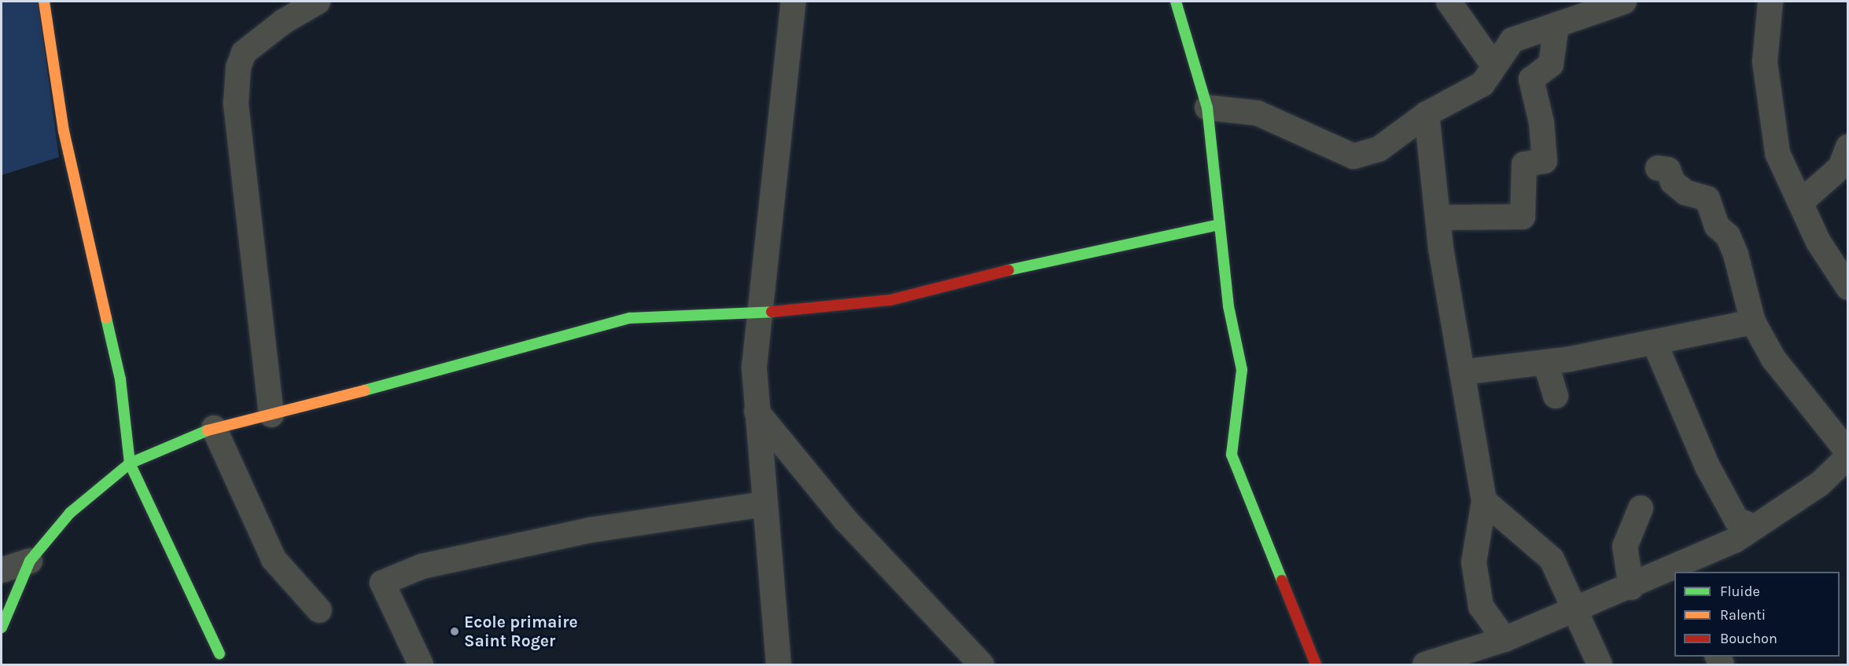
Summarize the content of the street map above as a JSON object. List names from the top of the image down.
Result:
{
  "places": ["Ecole primaire Saint Roger"],
  "legend": ["Fluide", "Ralenti", "Bouchon"]
}
